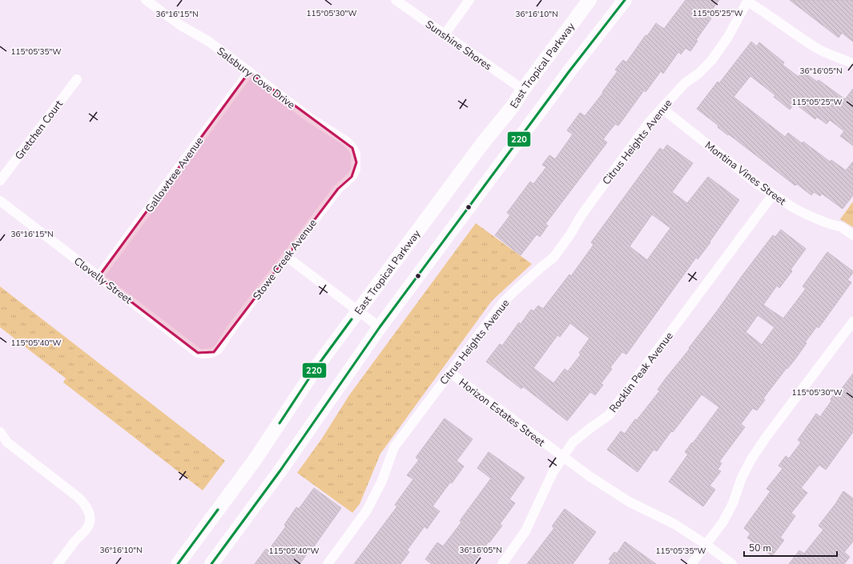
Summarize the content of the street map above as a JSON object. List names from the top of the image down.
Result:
{
  "streets": {
    "main road": ["East Tropical Parkway"],
    "street": [
      "Sunshine Shores",
      "Salsbury Cove Drive",
      "Gretchen Court",
      "Citrus Heights Avenue",
      "Montina Vines Street",
      "Gallowtree Avenue",
      "Stowe Creek Avenue",
      "Clovelly Street",
      "Rocklin Peak Avenue",
      "Horizon Estates Street"
    ]
  },
  "crossings": [
    ["Sunshine Shores", "East Tropical Parkway"],
    ["Salsbury Cove Drive", "Gallowtree Avenue"],
    ["Salsbury Cove Drive", "Stowe Creek Avenue"],
    ["Citrus Heights Avenue", "Montina Vines Street"],
    ["Citrus Heights Avenue", "Horizon Estates Street"],
    ["Montina Vines Street", "Rocklin Peak Avenue"],
    ["Gallowtree Avenue", "Clovelly Street"],
    ["Stowe Creek Avenue", "Clovelly Street"],
    ["Rocklin Peak Avenue", "Horizon Estates Street"]
  ],
  "lines": ["transit line 220"],
  "scale_bar": "50 m",
  "coordinates": [
    "115°05'30\"W",
    "115°05'25\"W",
    "36°16'10\"N",
    "36°16'15\"N",
    "115°05'35\"W",
    "36°16'05\"N",
    "115°05'40\"W"
  ]
}
